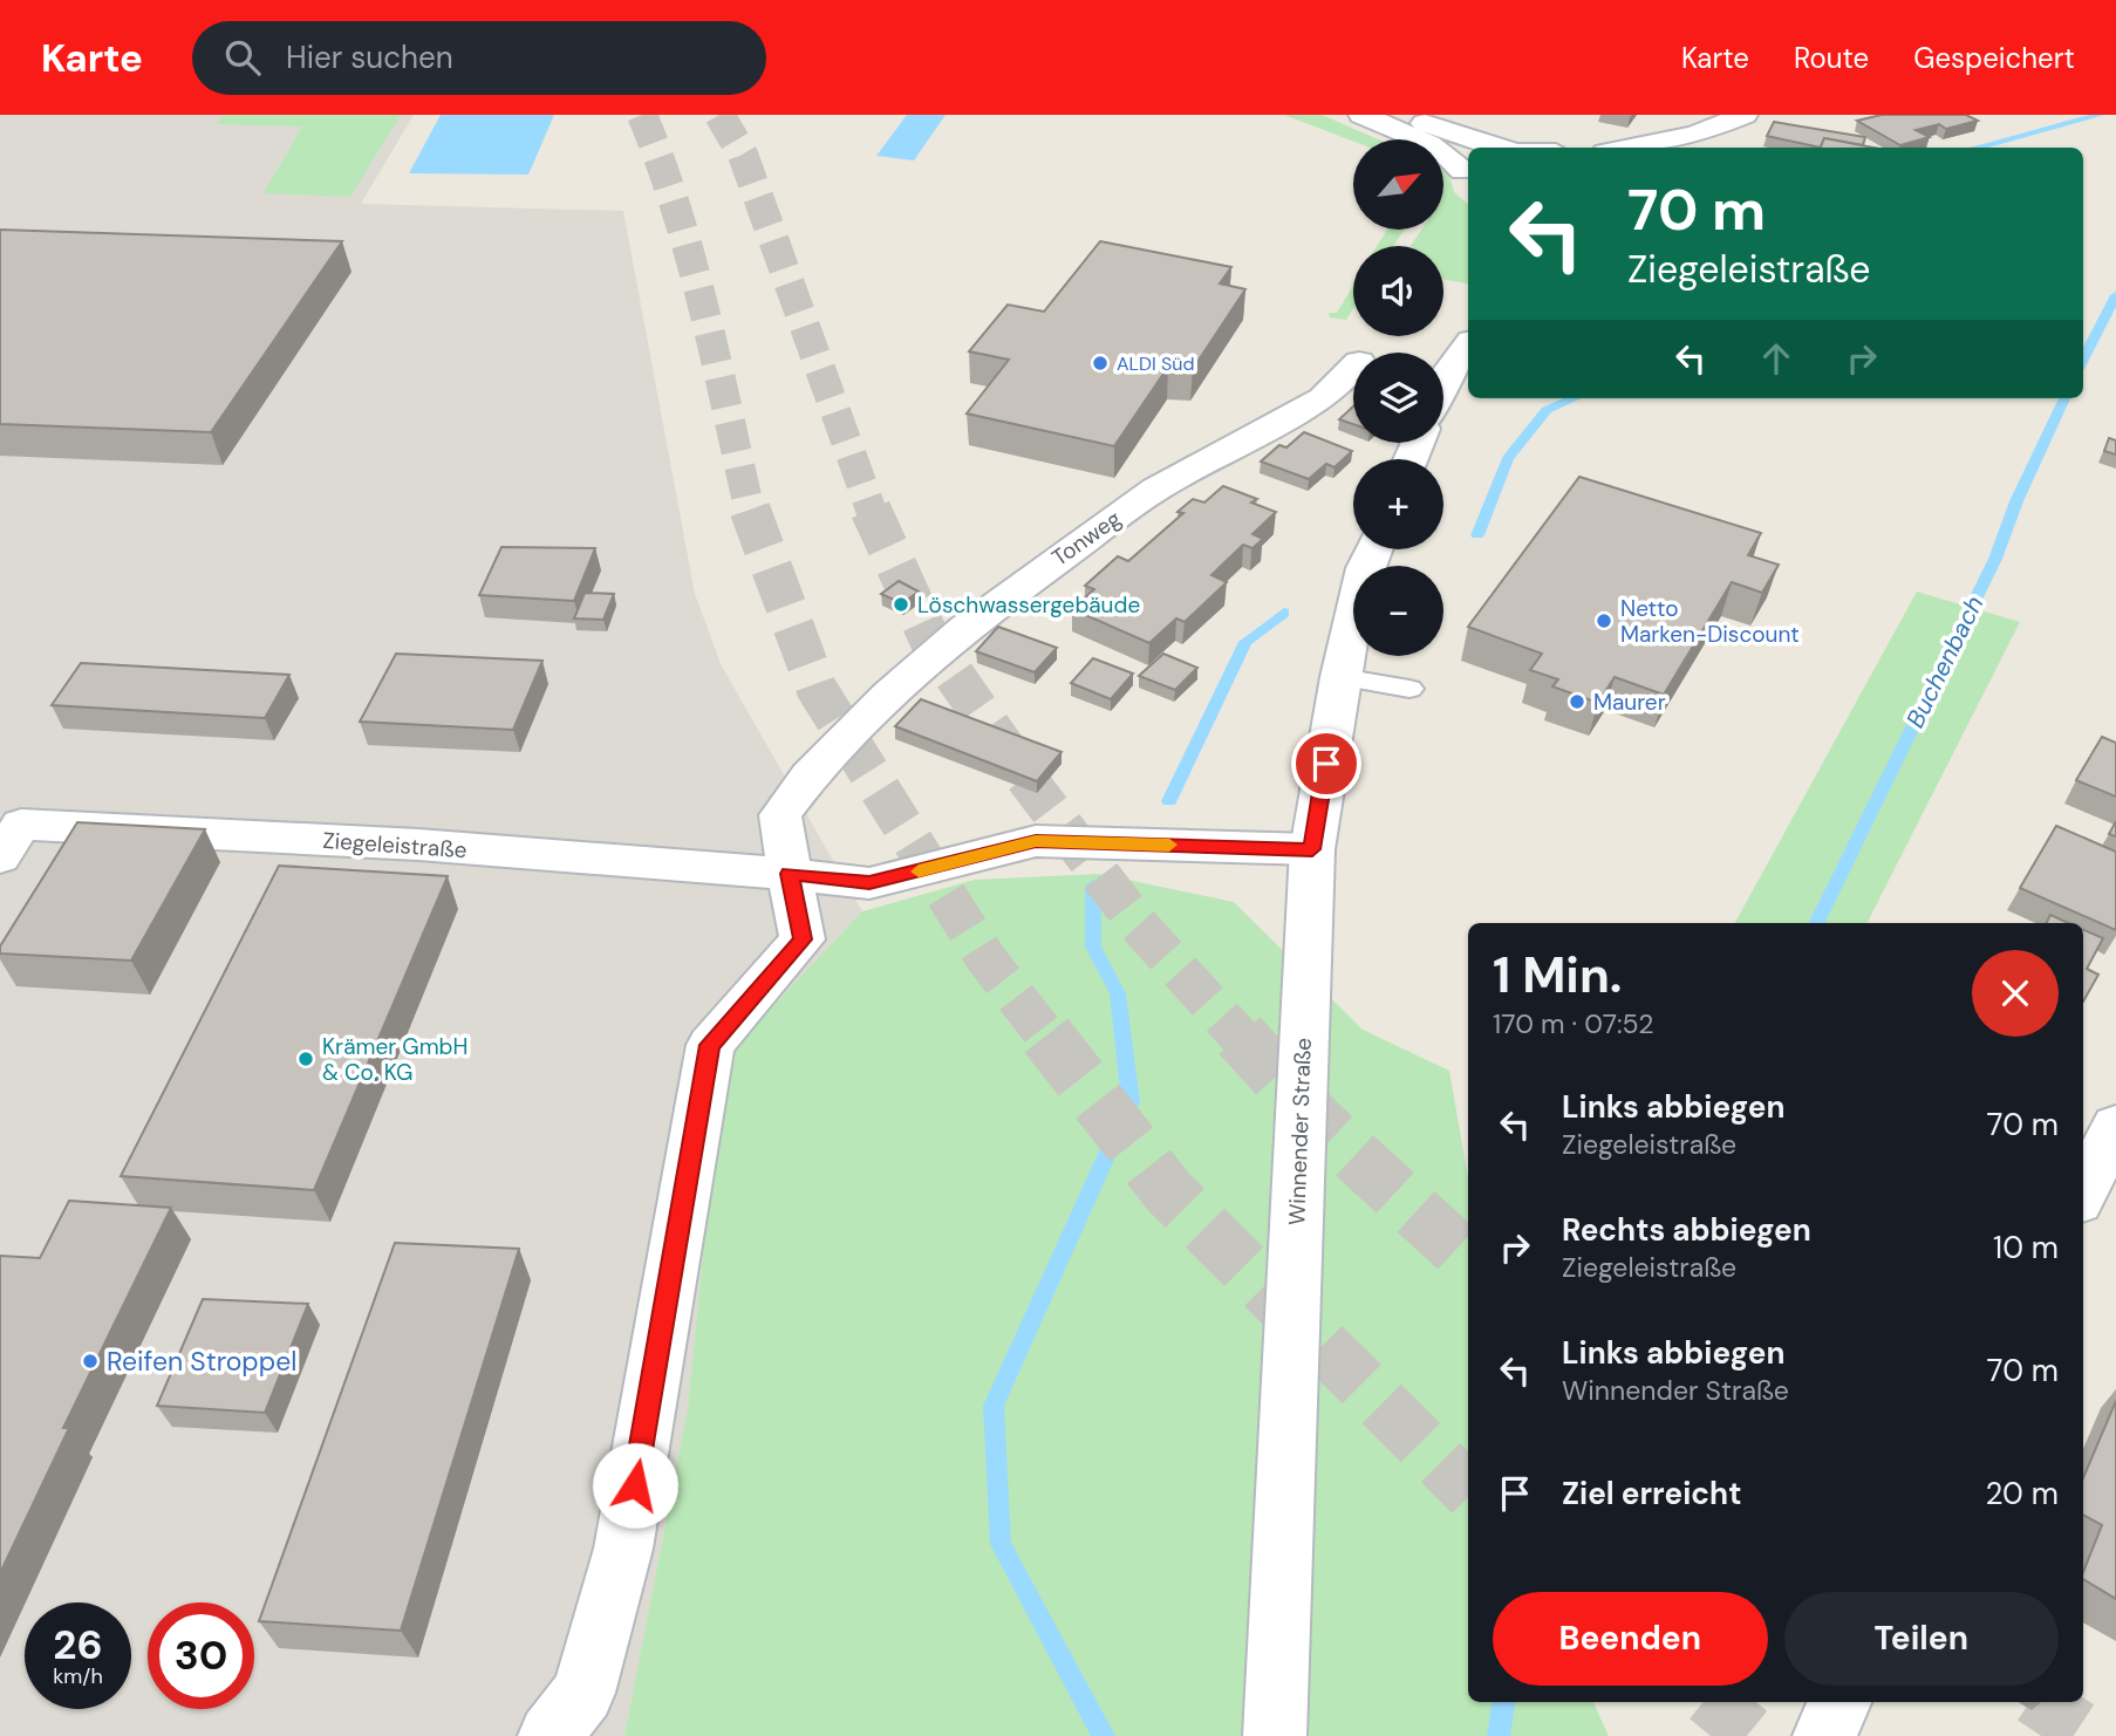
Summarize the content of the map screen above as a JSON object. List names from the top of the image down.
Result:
{
  "streets": {
    "street": ["Tonweg", "Ziegeleistraße", "Winnender Straße"]
  },
  "crossings": [
    ["Tonweg", "Ziegeleistraße"],
    ["Ziegeleistraße", "Winnender Straße"]
  ],
  "water": ["Buchenbach"],
  "places": [
    "ALDI Süd",
    "Löschwassergebäude",
    "Netto Marken-Discount",
    "Maurer",
    "Krämer GmbH & Co. KG",
    "Reifen Stroppel"
  ],
  "north": "top right",
  "page": {
    "header": "Karte",
    "search": "Hier suchen",
    "nav": ["Karte", "Route", "Gespeichert"],
    "map_buttons": ["+", "−"],
    "turn": ["70 m", "Ziegeleistraße"],
    "heading": ["1 Min.", "170 m · 07:52"],
    "list": [
      {
        "name": "Links abbiegen",
        "note": "Ziegeleistraße",
        "value": "70 m"
      },
      {
        "name": "Rechts abbiegen",
        "note": "Ziegeleistraße",
        "value": "10 m"
      },
      {
        "name": "Links abbiegen",
        "note": "Winnender Straße",
        "value": "70 m"
      },
      {
        "name": "Ziel erreicht",
        "value": "20 m"
      }
    ],
    "buttons": ["Beenden", "Teilen"],
    "speed": "26 km/h",
    "limit": "30"
  }
}
